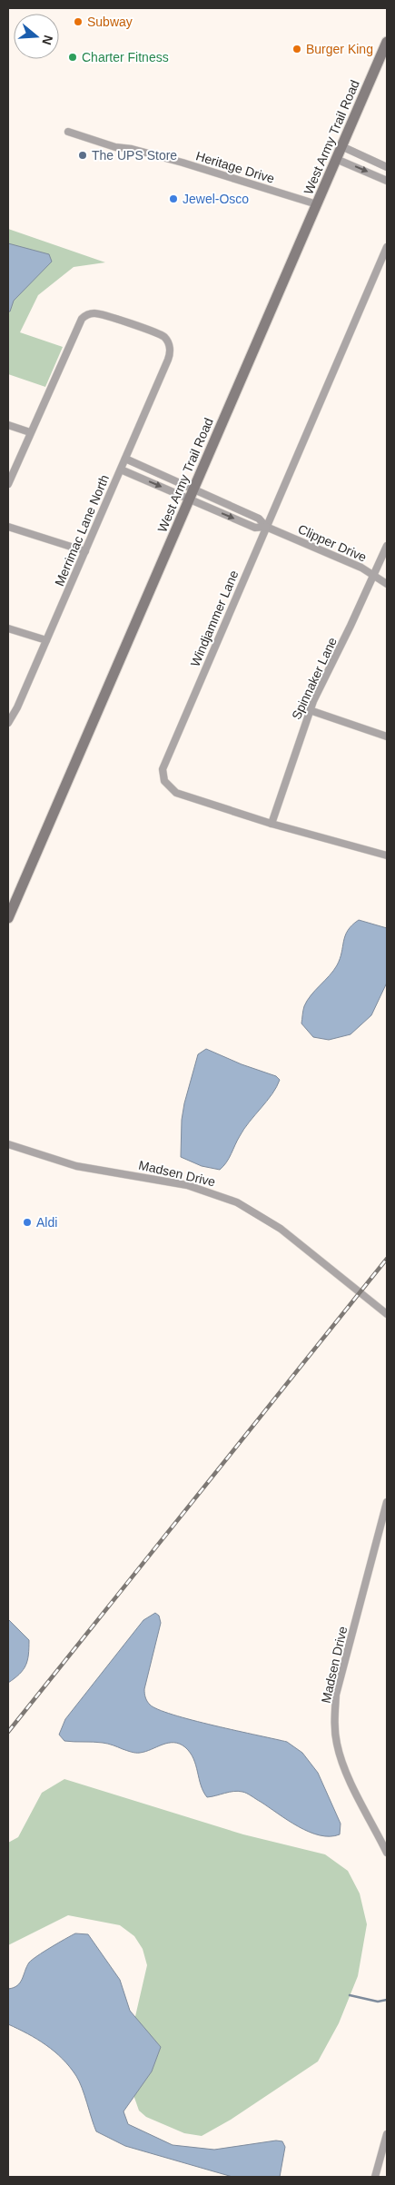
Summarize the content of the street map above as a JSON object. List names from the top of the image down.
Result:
{
  "streets": {
    "main road": ["West Army Trail Road"],
    "street": [
      "Heritage Drive",
      "Merrimac Lane North",
      "Clipper Drive",
      "Windjammer Lane",
      "Spinnaker Lane",
      "Madsen Drive"
    ]
  },
  "crossings": [
    ["West Army Trail Road", "Heritage Drive"],
    ["West Army Trail Road", "Clipper Drive"],
    ["Merrimac Lane North", "Clipper Drive"],
    ["Clipper Drive", "Windjammer Lane"],
    ["Clipper Drive", "Spinnaker Lane"],
    ["Windjammer Lane", "Spinnaker Lane"]
  ],
  "places": [
    "Subway",
    "Burger King",
    "Charter Fitness",
    "The UPS Store",
    "Jewel-Osco",
    "Aldi"
  ],
  "north": "right"
}
